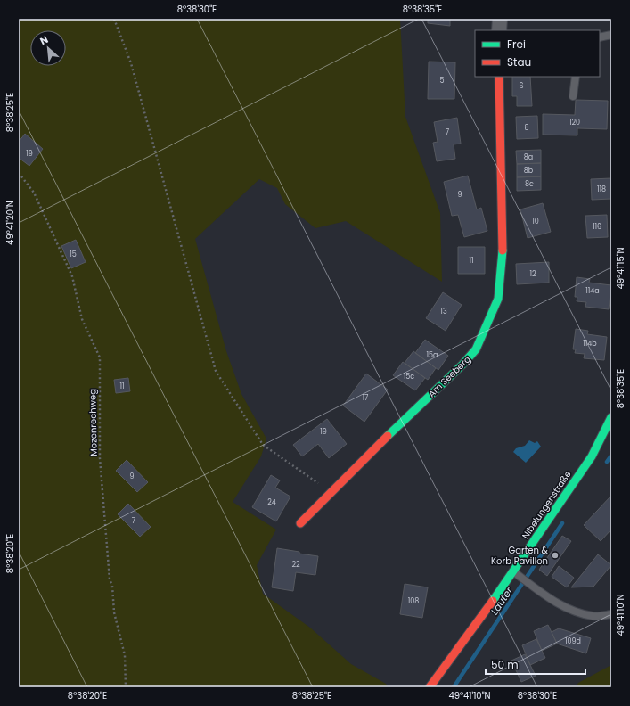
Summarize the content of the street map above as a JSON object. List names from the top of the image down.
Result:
{
  "streets": {
    "street": ["Am Seeberg", "Nibelungenstraße"],
    "path": ["Mozenrechweg"]
  },
  "water": ["Lauter"],
  "places": ["Garten & Korb Pavillon"],
  "house_numbers": [
    "5",
    "6",
    "120",
    "8",
    "7",
    "19",
    "8a",
    "8b",
    "8c",
    "118",
    "9",
    "10",
    "116",
    "15",
    "11",
    "12",
    "114a",
    "13",
    "114b",
    "15a",
    "15c",
    "11",
    "17",
    "19",
    "9",
    "24",
    "7",
    "22",
    "108",
    "109d"
  ],
  "legend": ["Frei", "Stau"],
  "scale_bar": "50 m",
  "north": "top left",
  "coordinates": [
    "8°38'30\"E",
    "8°38'35\"E",
    "8°38'25\"E",
    "49°41'20\"N",
    "49°41'15\"N",
    "8°38'20\"E",
    "49°41'10\"N"
  ]
}
